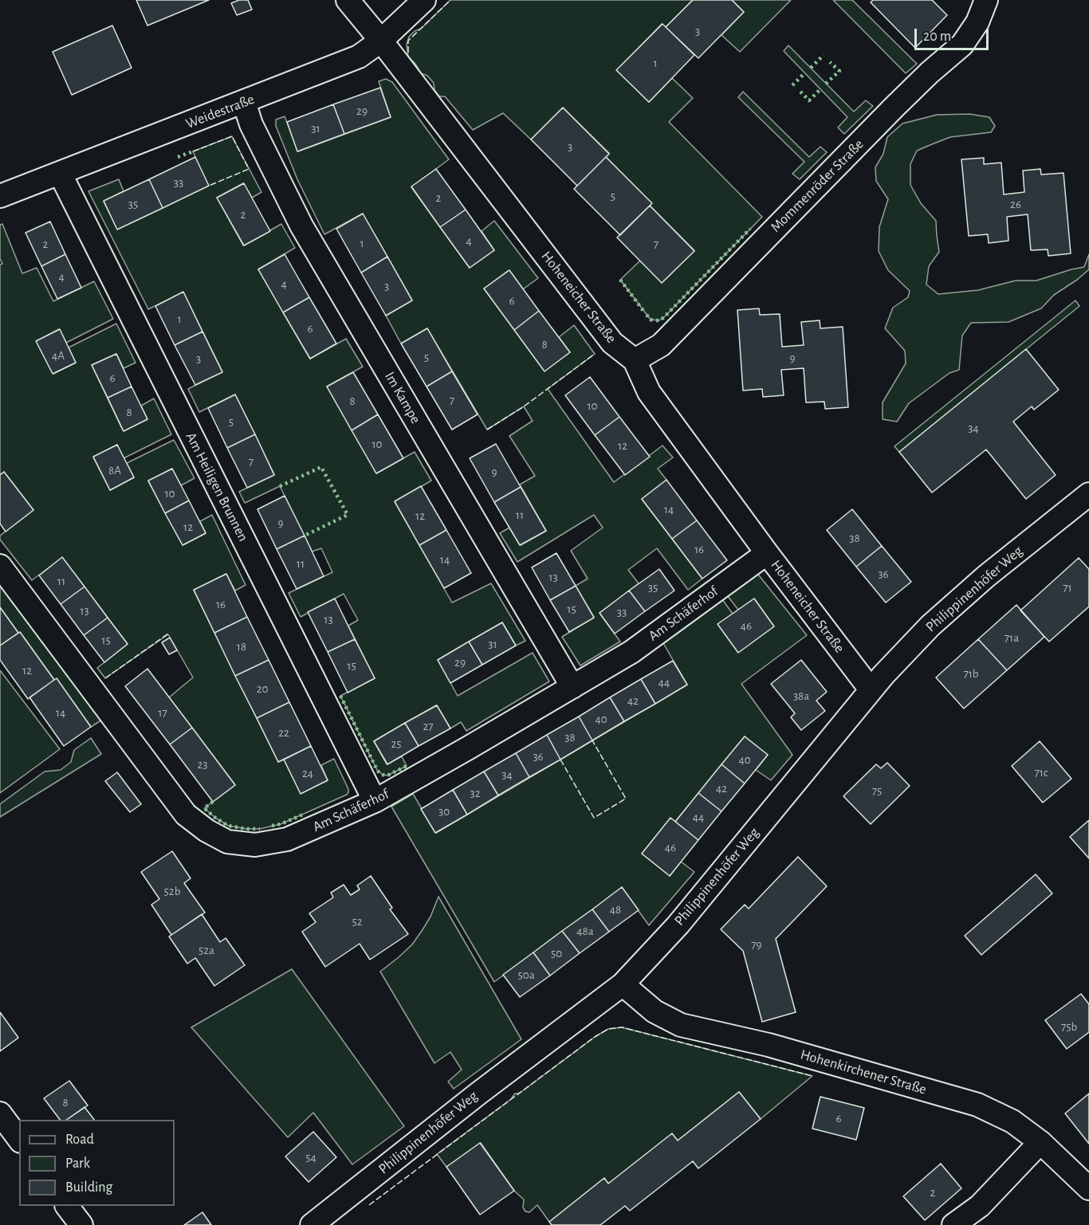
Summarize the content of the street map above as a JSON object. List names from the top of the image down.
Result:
{
  "streets": {
    "street": [
      "Weidestraße",
      "Mommenröder Straße",
      "Hoheneicher Straße",
      "Im Kampe",
      "Am Heiligen Brunnen",
      "Philippinenhöfer Weg",
      "Am Schäferhof",
      "Hohenkirchener Straße"
    ]
  },
  "crossings": [
    ["Weidestraße", "Hoheneicher Straße"],
    ["Weidestraße", "Im Kampe"],
    ["Weidestraße", "Am Heiligen Brunnen"],
    ["Mommenröder Straße", "Hoheneicher Straße"],
    ["Hoheneicher Straße", "Philippinenhöfer Weg"],
    ["Hoheneicher Straße", "Am Schäferhof"],
    ["Im Kampe", "Am Schäferhof"],
    ["Am Heiligen Brunnen", "Am Schäferhof"],
    ["Philippinenhöfer Weg", "Hohenkirchener Straße"]
  ],
  "house_numbers": [
    "3",
    "1",
    "29",
    "31",
    "3",
    "33",
    "5",
    "2",
    "35",
    "26",
    "2",
    "4",
    "1",
    "2",
    "7",
    "4",
    "4",
    "3",
    "6",
    "1",
    "6",
    "8",
    "4A",
    "5",
    "9",
    "3",
    "6",
    "7",
    "8",
    "10",
    "8",
    "5",
    "34",
    "10",
    "12",
    "7",
    "8A",
    "9",
    "10",
    "14",
    "11",
    "12",
    "9",
    "12",
    "38",
    "16",
    "14",
    "11",
    "36",
    "13",
    "11",
    "35",
    "71",
    "16",
    "15",
    "13",
    "33",
    "13",
    "46",
    "71a",
    "15",
    "31",
    "18",
    "29",
    "15",
    "12",
    "71b",
    "44",
    "20",
    "38a",
    "42",
    "14",
    "17",
    "40",
    "27",
    "22",
    "38",
    "25",
    "36",
    "40",
    "23",
    "71c",
    "24",
    "34",
    "42",
    "75",
    "32",
    "30",
    "44",
    "46",
    "52b",
    "48",
    "52",
    "48a",
    "79",
    "52a",
    "50",
    "50a",
    "75b",
    "8",
    "6",
    "54",
    "2"
  ],
  "legend": ["Road", "Park", "Building"],
  "scale_bar": "20 m"
}
